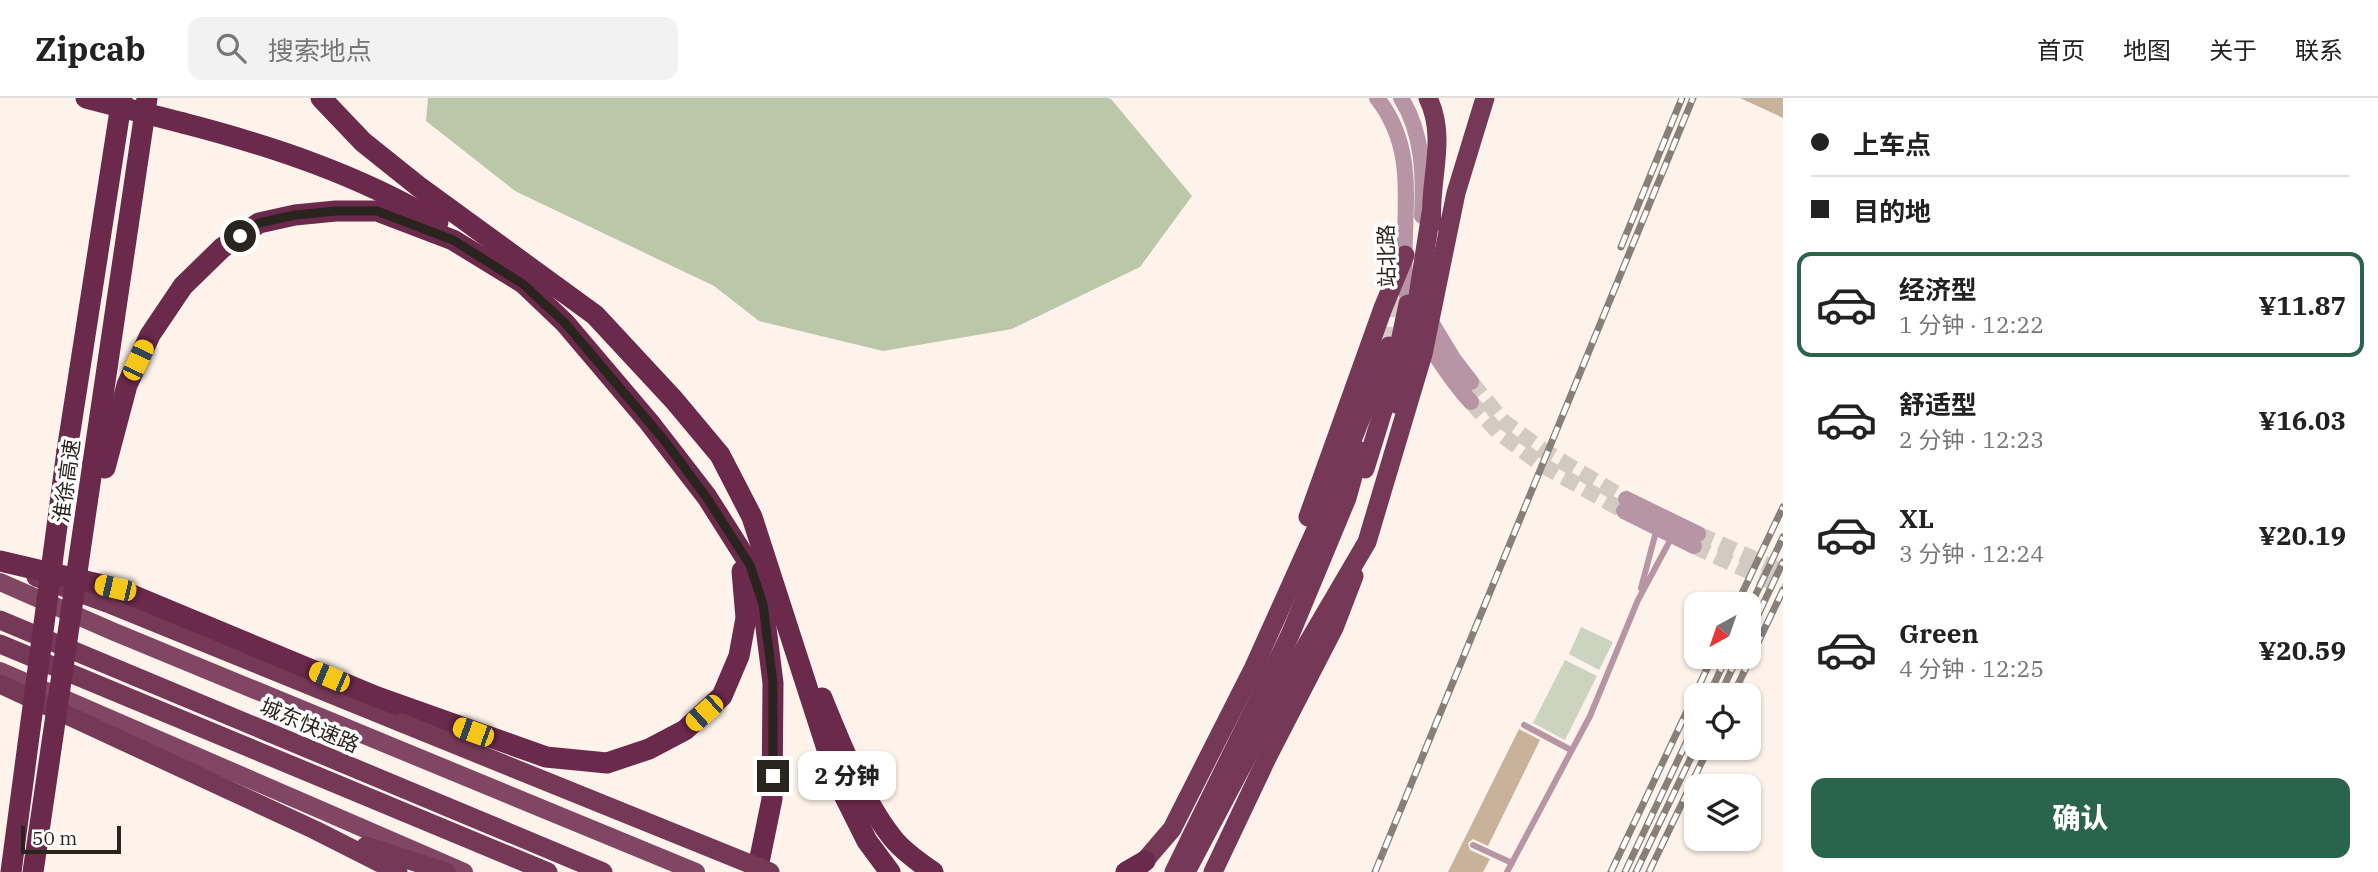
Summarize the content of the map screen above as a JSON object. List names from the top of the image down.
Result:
{
  "streets": {
    "highway": ["淮徐高速", "城东快速路"],
    "street": ["站北路"]
  },
  "scale_bar": "50 m",
  "north": "bottom left",
  "page": {
    "header": "Zipcab",
    "search": "搜索地点",
    "nav": [
      "首页",
      "地图",
      "关于",
      "联系"
    ],
    "banner": ["上车点", "目的地"],
    "list": [
      {
        "name": "经济型",
        "note": "1 分钟 · 12:22",
        "value": "¥11.87"
      },
      {
        "name": "舒适型",
        "note": "2 分钟 · 12:23",
        "value": "¥16.03"
      },
      {
        "name": "XL",
        "note": "3 分钟 · 12:24",
        "value": "¥20.19"
      },
      {
        "name": "Green",
        "note": "4 分钟 · 12:25",
        "value": "¥20.59"
      }
    ],
    "bubble": "2 分钟",
    "buttons": "确认",
    "scale": "50 m"
  }
}
